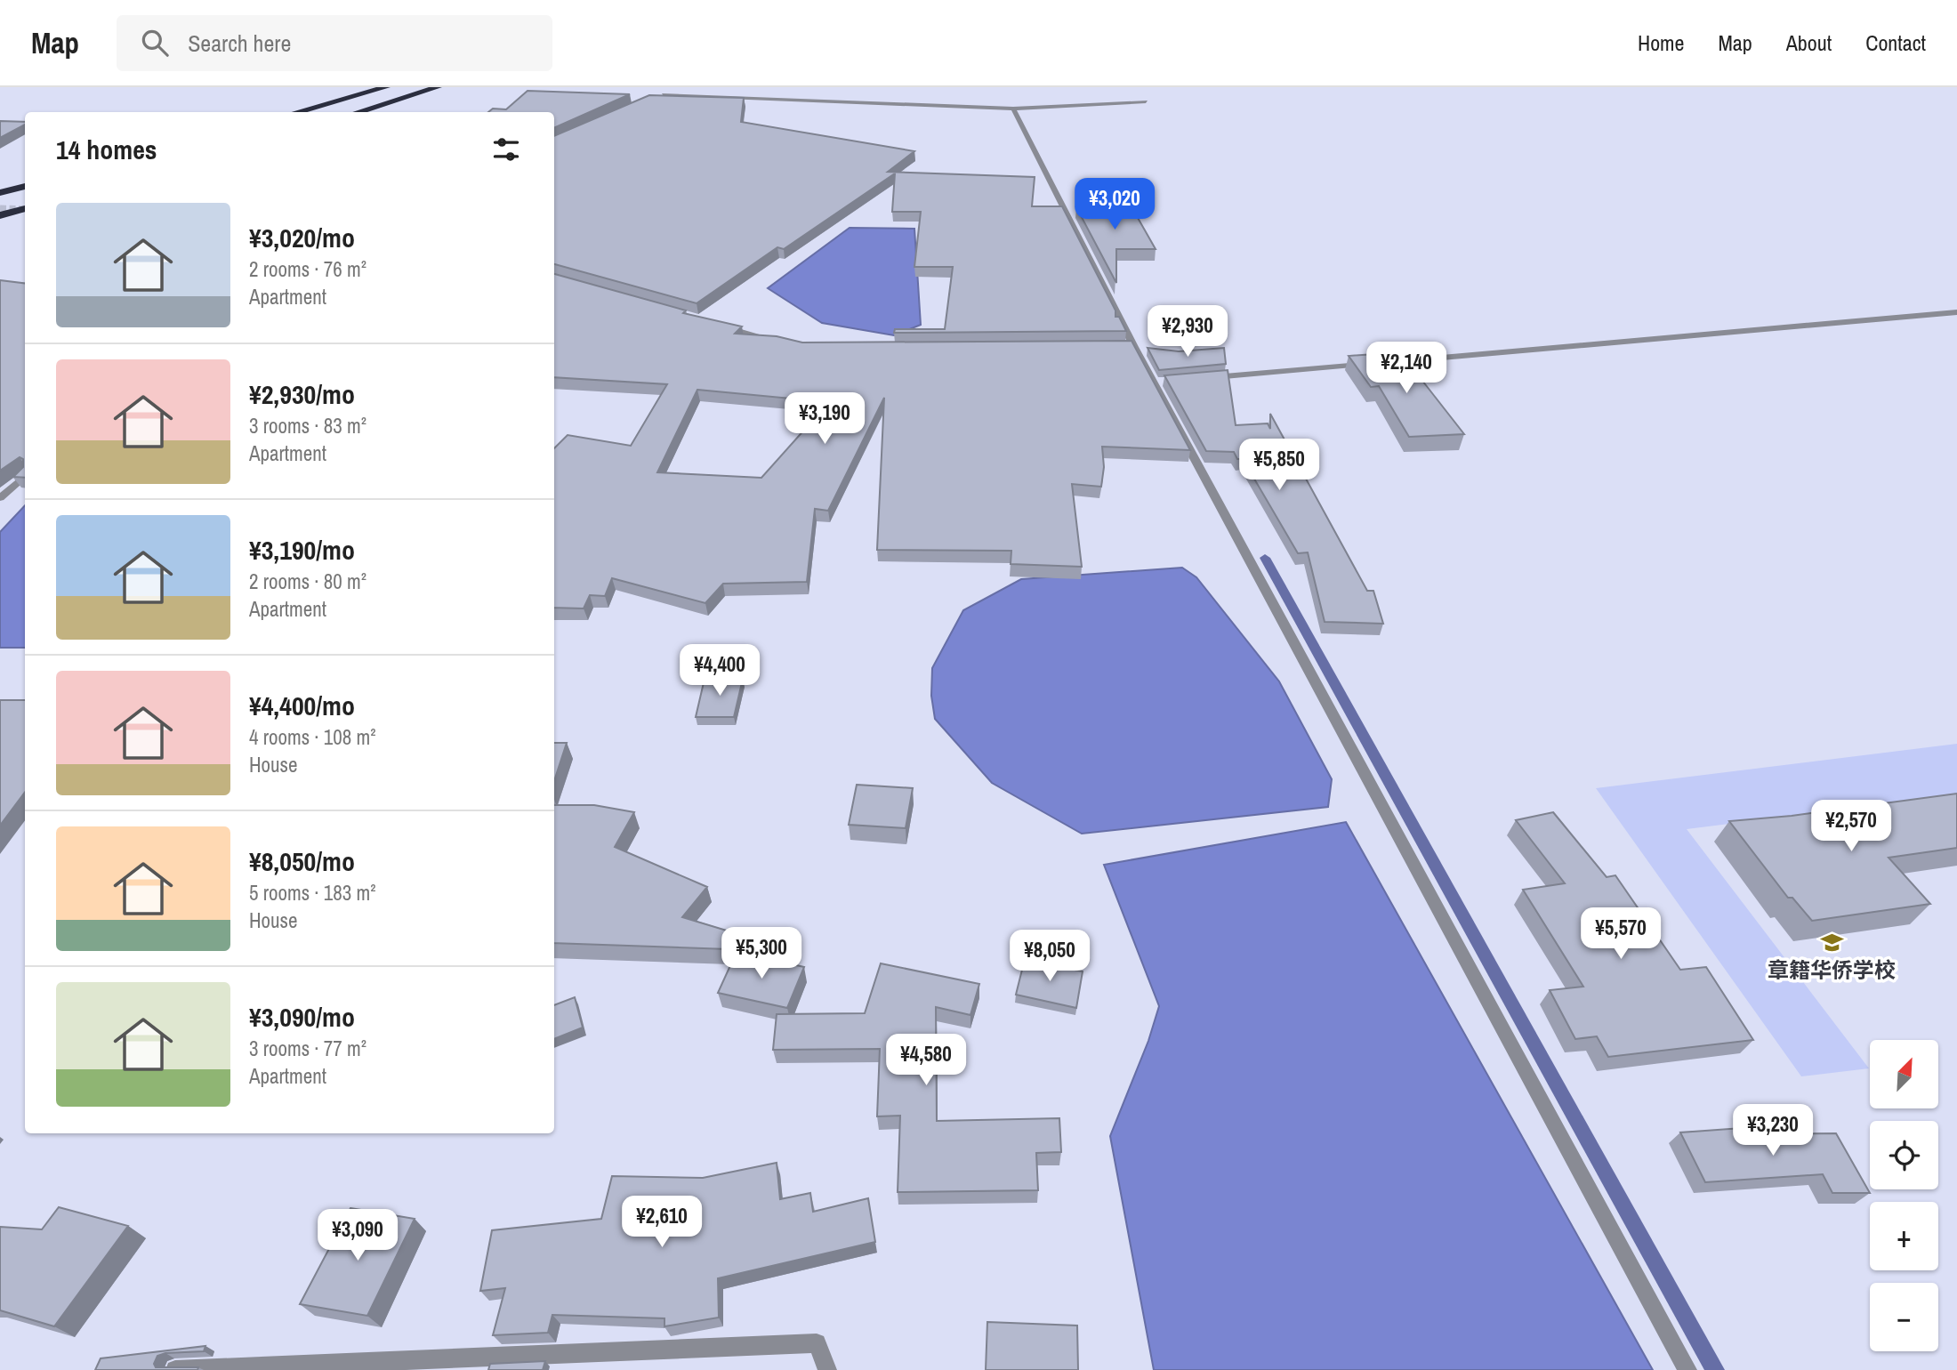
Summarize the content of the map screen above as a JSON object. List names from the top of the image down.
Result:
{
  "places": {
    "school or university": ["章籍华侨学校"]
  },
  "north": "top right",
  "page": {
    "header": "Map",
    "search": "Search here",
    "nav": [
      "Home",
      "Map",
      "About",
      "Contact"
    ],
    "heading": "14 homes",
    "price": [
      "¥3,020",
      "¥2,930",
      "¥2,140",
      "¥3,190",
      "¥5,850",
      "¥4,400",
      "¥2,570",
      "¥5,570",
      "¥5,300",
      "¥8,050",
      "¥4,580",
      "¥3,230",
      "¥2,610",
      "¥3,090"
    ],
    "list": [
      {
        "name": "¥3,020/mo",
        "note": "2 rooms · 76 m² · Apartment"
      },
      {
        "name": "¥2,930/mo",
        "note": "3 rooms · 83 m² · Apartment"
      },
      {
        "name": "¥3,190/mo",
        "note": "2 rooms · 80 m² · Apartment"
      },
      {
        "name": "¥4,400/mo",
        "note": "4 rooms · 108 m² · House"
      },
      {
        "name": "¥8,050/mo",
        "note": "5 rooms · 183 m² · House"
      },
      {
        "name": "¥3,090/mo",
        "note": "3 rooms · 77 m² · Apartment"
      }
    ],
    "map_buttons": ["+", "−"]
  }
}
